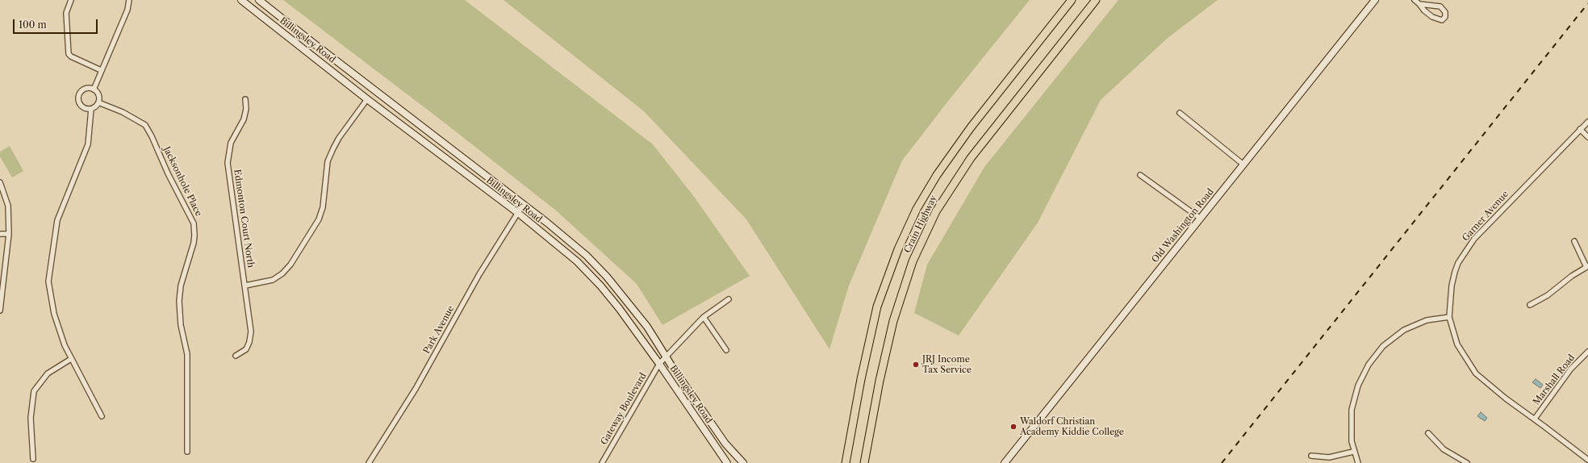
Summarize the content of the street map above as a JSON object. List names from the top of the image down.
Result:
{
  "streets": {
    "highway": ["Crain Highway"],
    "main road": ["Billingsley Road", "Old Washington Road"],
    "street": [
      "Jacksonhole Place",
      "Garner Avenue",
      "Edmonton Court North",
      "Park Avenue",
      "Marshall Road",
      "Gateway Boulevard"
    ]
  },
  "crossings": [
    ["Billingsley Road", "Park Avenue"],
    ["Billingsley Road", "Gateway Boulevard"],
    ["Garner Avenue", "Marshall Road"]
  ],
  "places": ["JRJ Income Tax Service", "Waldorf Christian Academy Kiddie College"],
  "scale_bar": "100 m"
}
